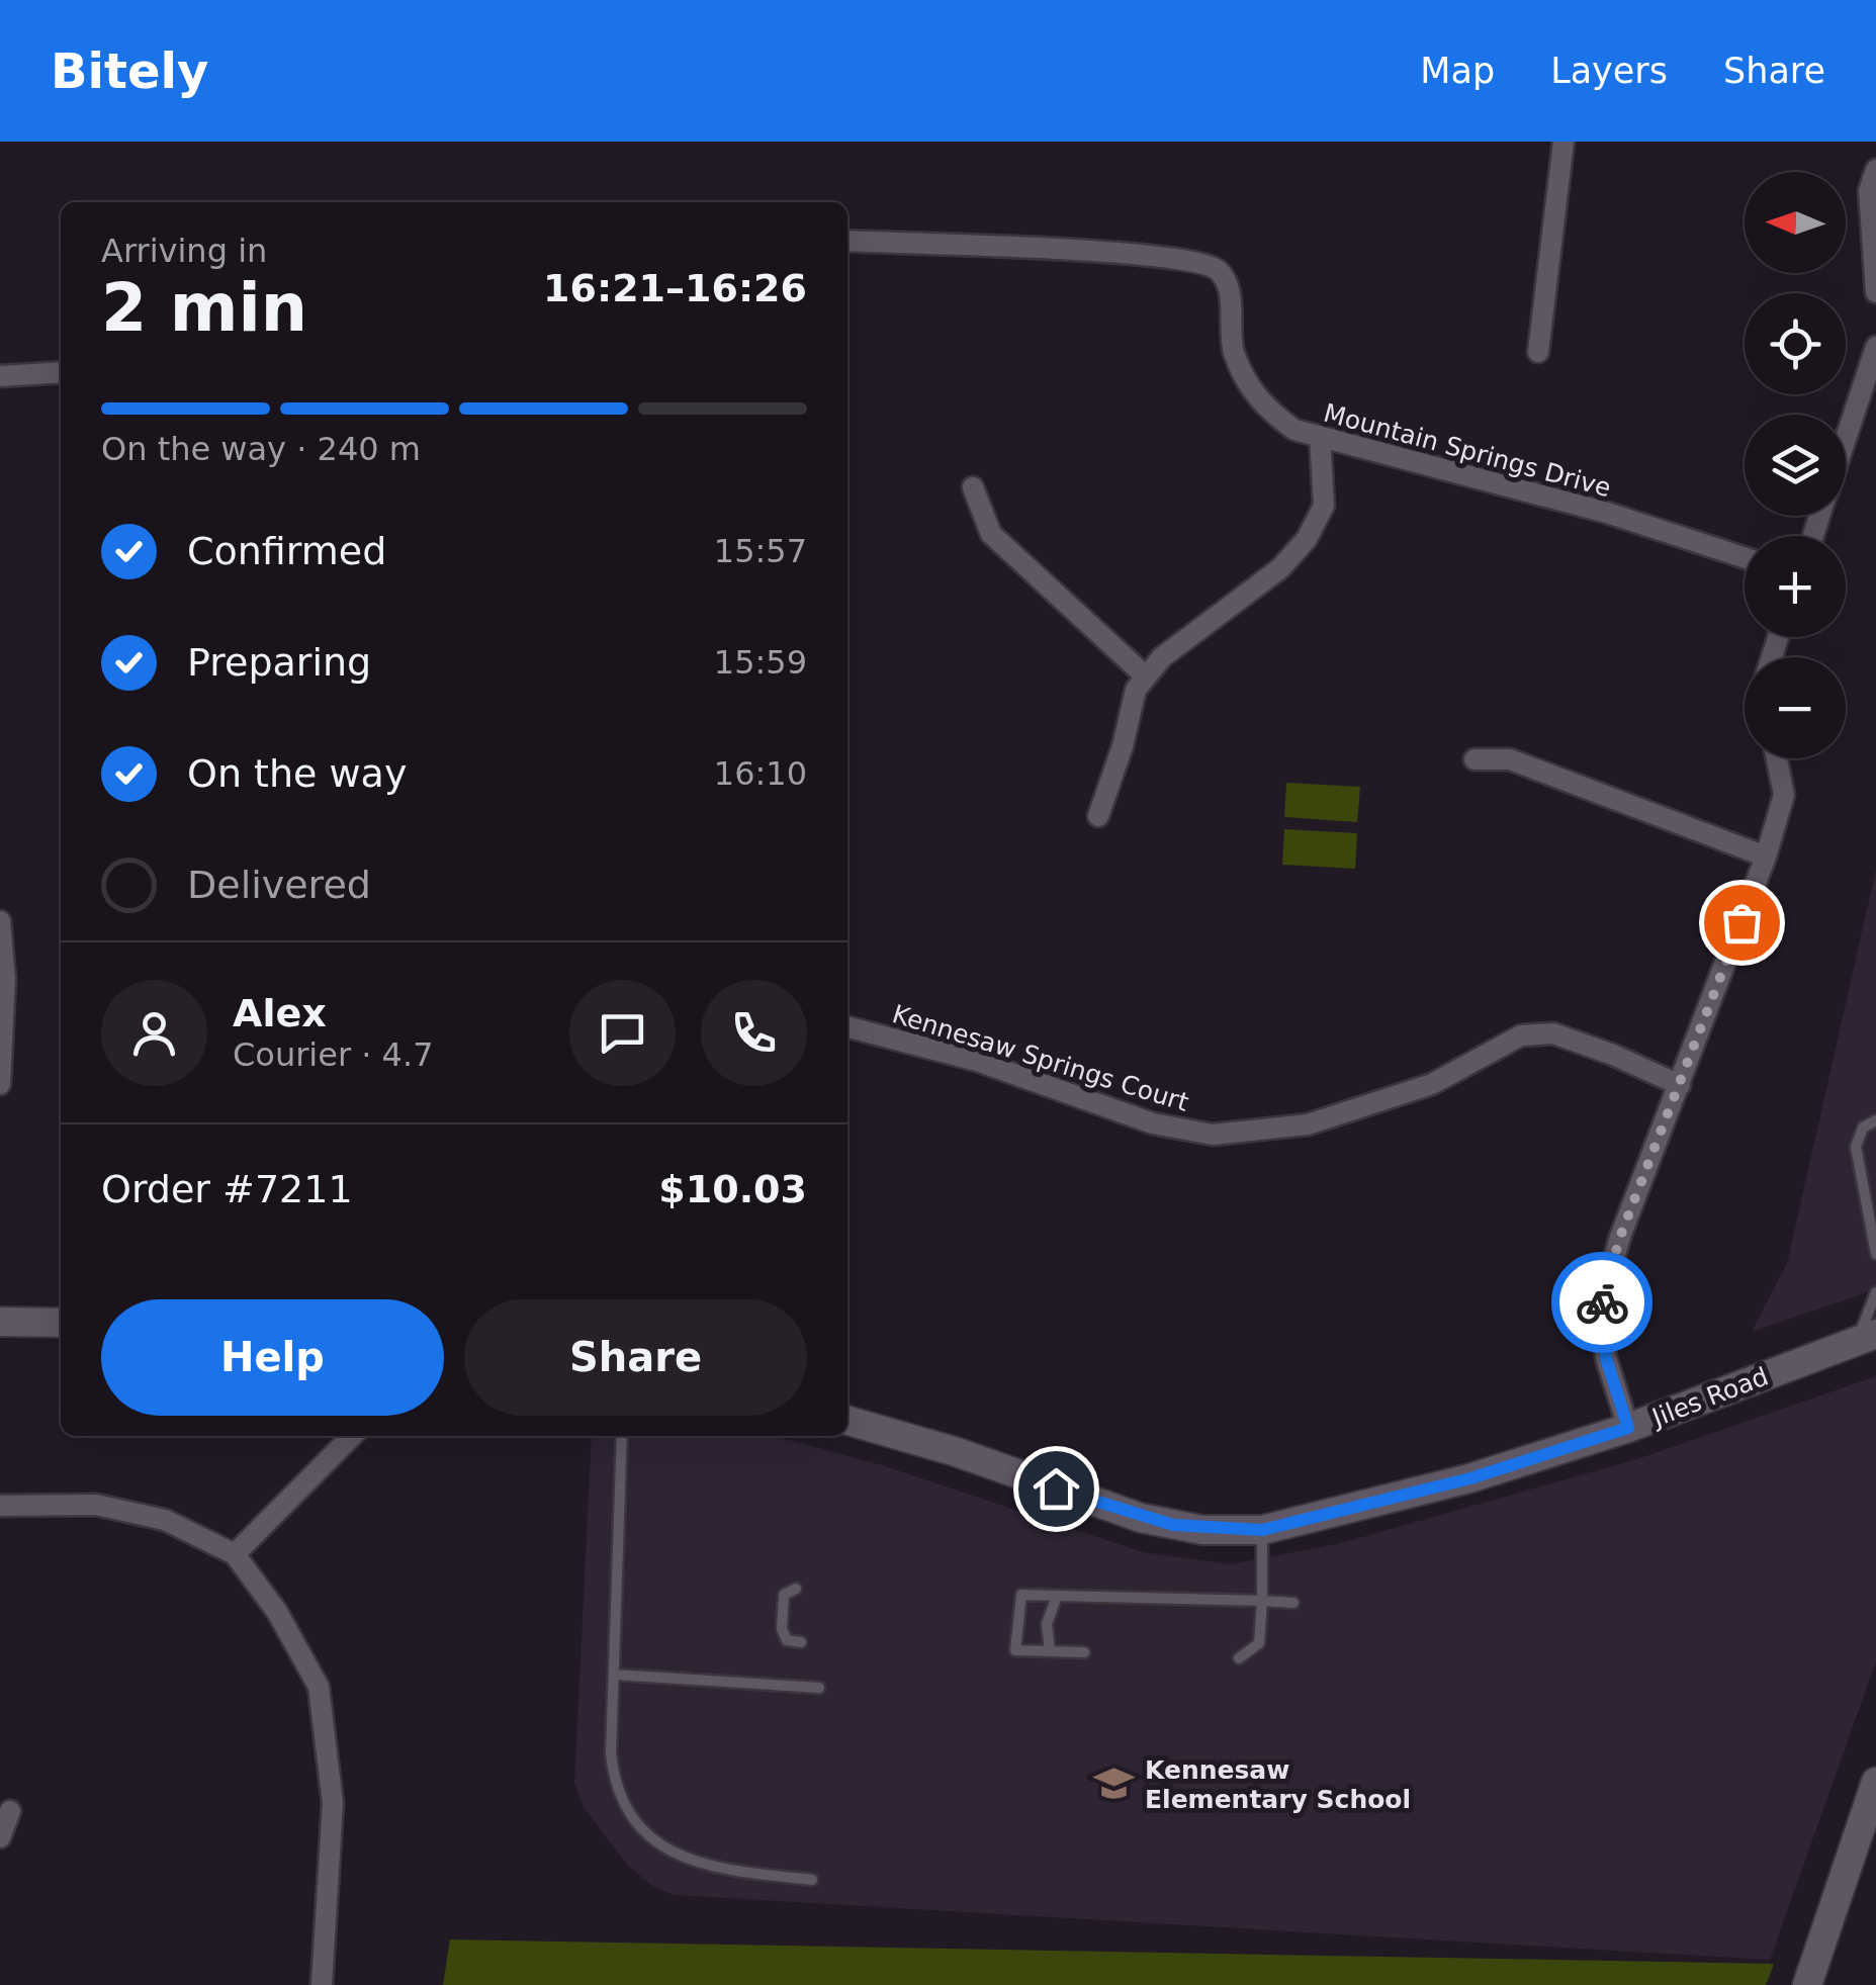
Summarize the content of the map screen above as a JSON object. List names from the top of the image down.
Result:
{
  "streets": {
    "street": ["Mountain Springs Drive", "Kennesaw Springs Court", "Jiles Road"]
  },
  "places": {
    "school or university": ["Kennesaw Elementary School"]
  },
  "north": "left",
  "page": {
    "header": "Bitely",
    "nav": ["Map", "Layers", "Share"],
    "map_buttons": ["+", "−"],
    "heading": ["2 min", "Arriving in", "16:21–16:26"],
    "panel": [
      "Alex",
      "Courier · 4.7",
      "Order #7211",
      "$10.03"
    ],
    "bar": "On the way · 240 m",
    "list": [
      ["Confirmed", "15:57"],
      ["Preparing", "15:59"],
      ["On the way", "16:10"],
      "Delivered"
    ],
    "buttons": ["Help", "Share"]
  }
}
